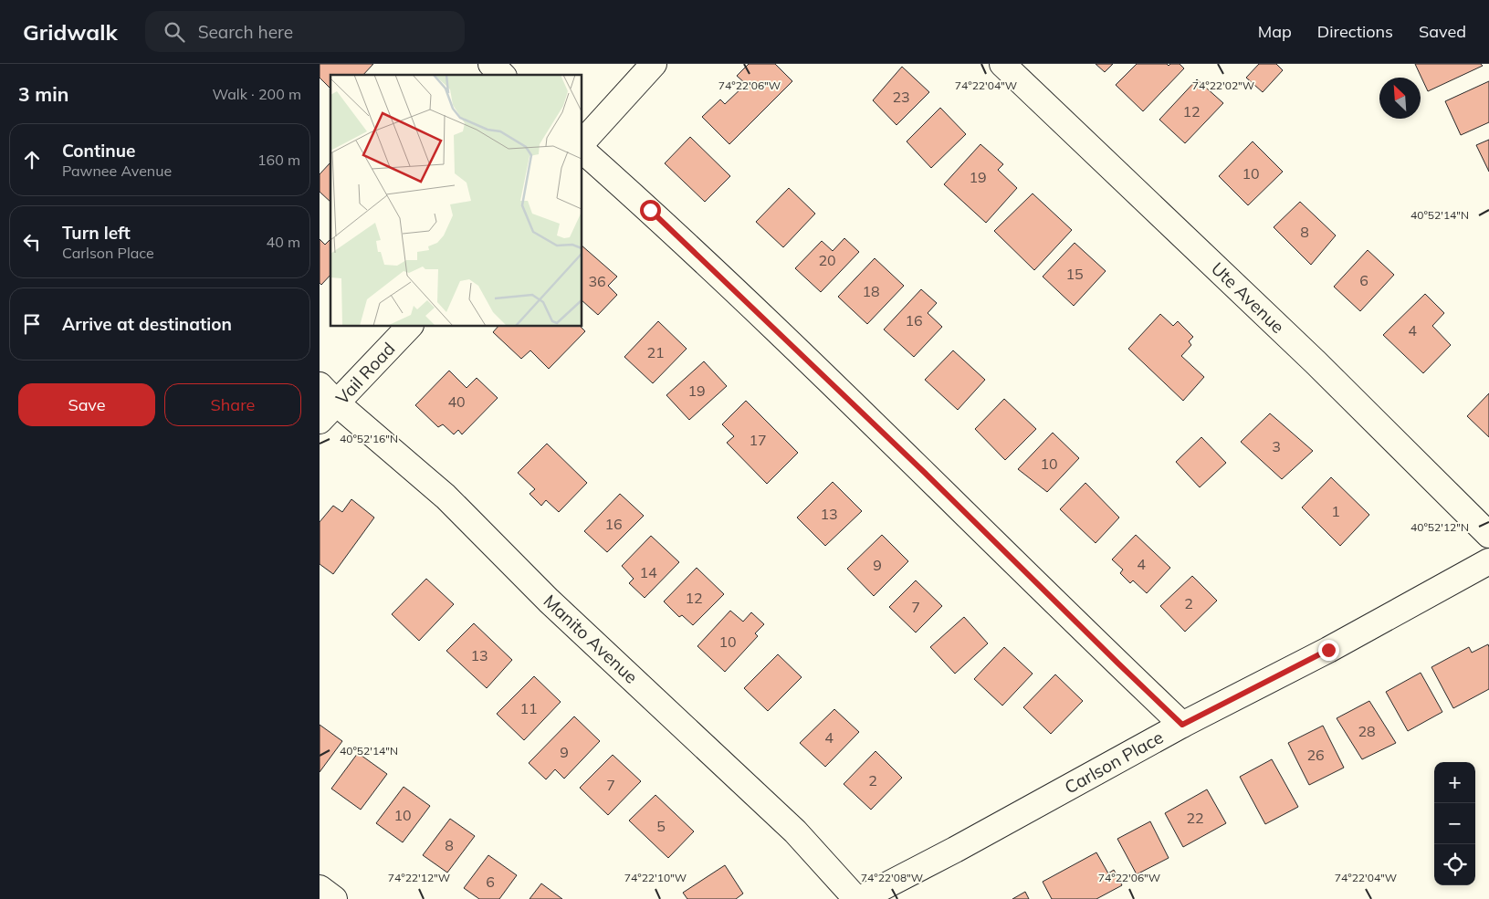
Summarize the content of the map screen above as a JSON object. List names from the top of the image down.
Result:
{
  "streets": {
    "street": [
      "Ute Avenue",
      "Vail Road",
      "Manito Avenue",
      "Carlson Place"
    ]
  },
  "crossings": [
    ["Vail Road", "Manito Avenue"],
    ["Manito Avenue", "Carlson Place"]
  ],
  "house_numbers": [
    "23",
    "12",
    "10",
    "19",
    "8",
    "20",
    "15",
    "6",
    "36",
    "18",
    "16",
    "4",
    "21",
    "19",
    "40",
    "17",
    "3",
    "10",
    "1",
    "13",
    "16",
    "4",
    "9",
    "14",
    "12",
    "2",
    "7",
    "10",
    "13",
    "11",
    "28",
    "4",
    "9",
    "26",
    "2",
    "7",
    "10",
    "22",
    "5",
    "8",
    "6"
  ],
  "north": "top left",
  "page": {
    "header": "Gridwalk",
    "search": "Search here",
    "nav": ["Map", "Directions", "Saved"],
    "heading": ["3 min", "Walk · 200 m"],
    "list": [
      ["Continue", "Pawnee Avenue", "160 m"],
      ["Turn left", "Carlson Place", "40 m"],
      "Arrive at destination"
    ],
    "buttons": ["Save", "Share"],
    "map_buttons": ["+", "−"]
  },
  "coordinates": [
    "74°22'06\"W",
    "74°22'04\"W",
    "74°22'02\"W",
    "40°52'14\"N",
    "40°52'16\"N",
    "40°52'12\"N",
    "74°22'12\"W",
    "74°22'10\"W",
    "74°22'08\"W"
  ]
}
